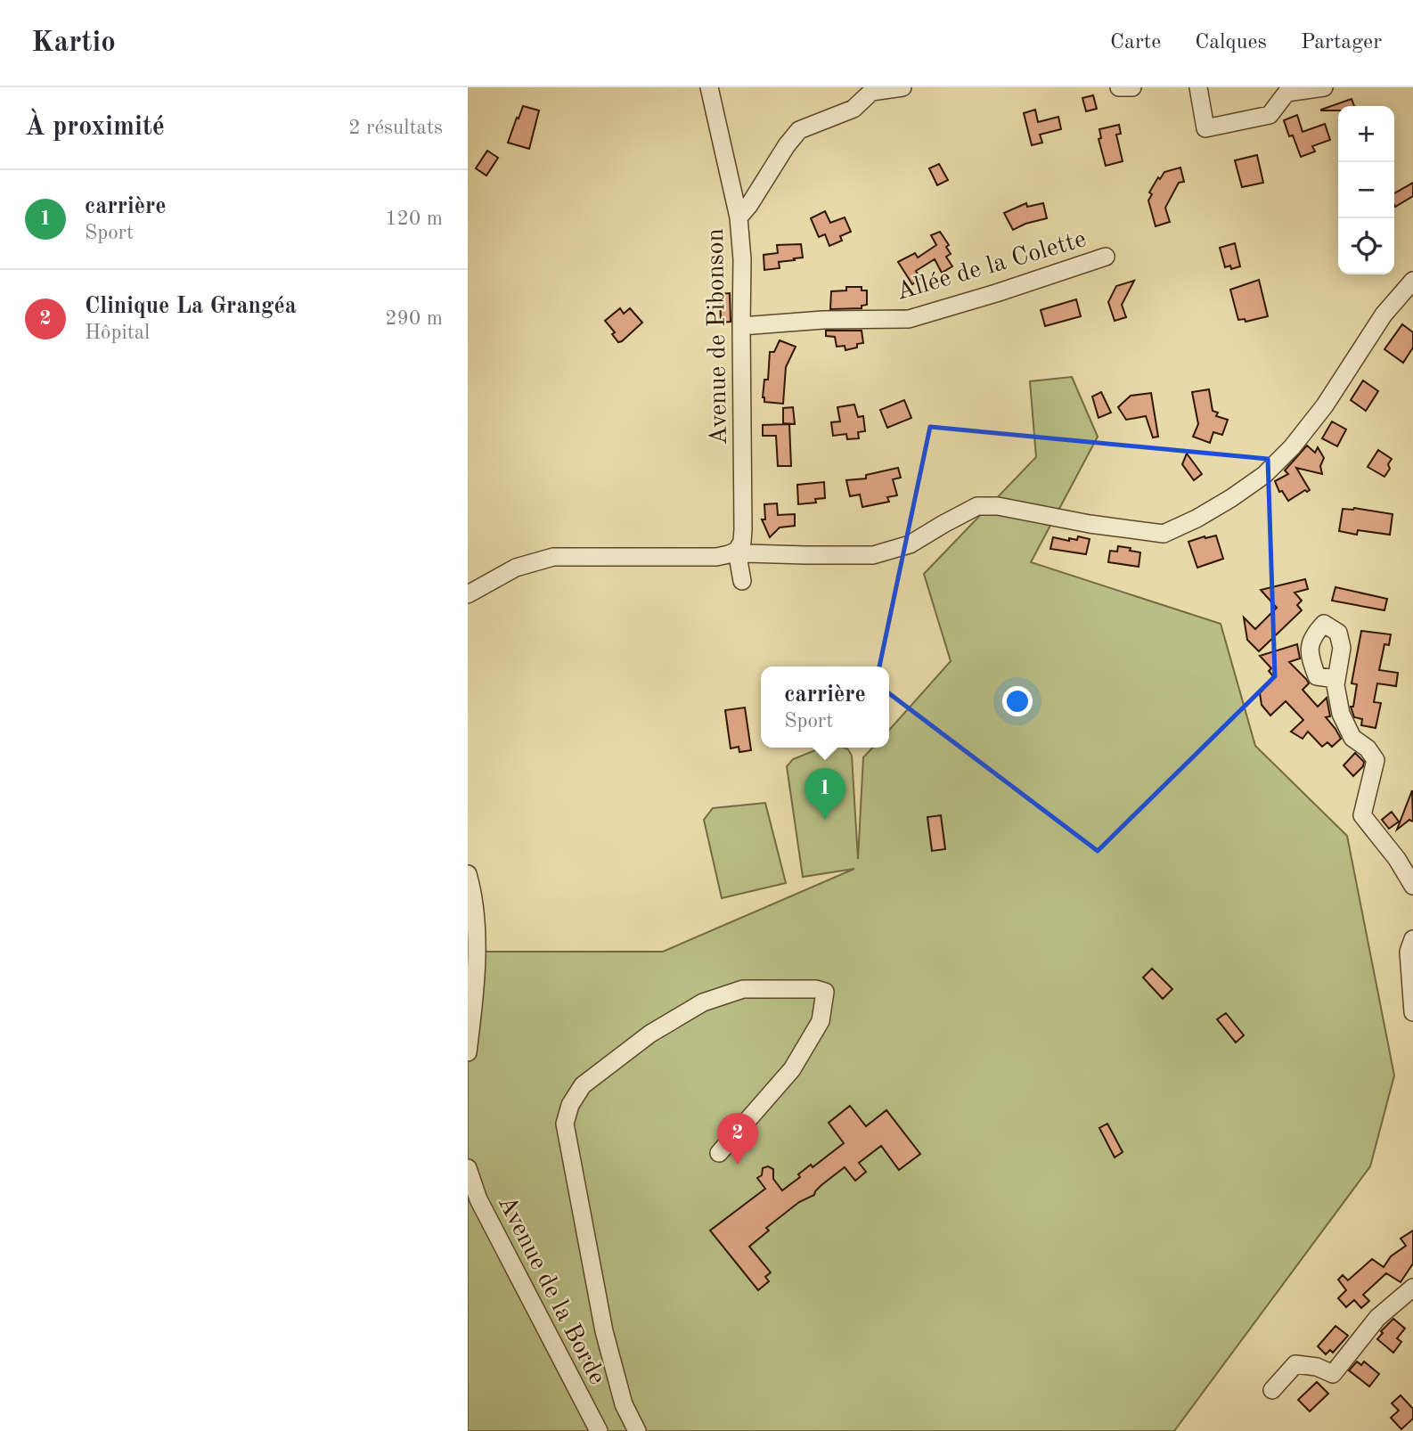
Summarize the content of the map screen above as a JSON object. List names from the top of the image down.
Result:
{
  "streets": {
    "street": ["Allée de la Colette", "Avenue de Pibonson", "Avenue de la Borde"]
  },
  "crossings": [
    ["Allée de la Colette", "Avenue de Pibonson"]
  ],
  "page": {
    "header": "Kartio",
    "nav": ["Carte", "Calques", "Partager"],
    "heading": ["À proximité", "2 résultats"],
    "map_buttons": ["+", "−"],
    "list": [
      {
        "mark": "1",
        "name": "carrière",
        "note": "Sport",
        "value": "120 m"
      },
      {
        "mark": "2",
        "name": "Clinique La Grangéa",
        "note": "Hôpital",
        "value": "290 m"
      }
    ],
    "popup": ["carrière", "Sport"],
    "pins": ["1", "2"]
  }
}
